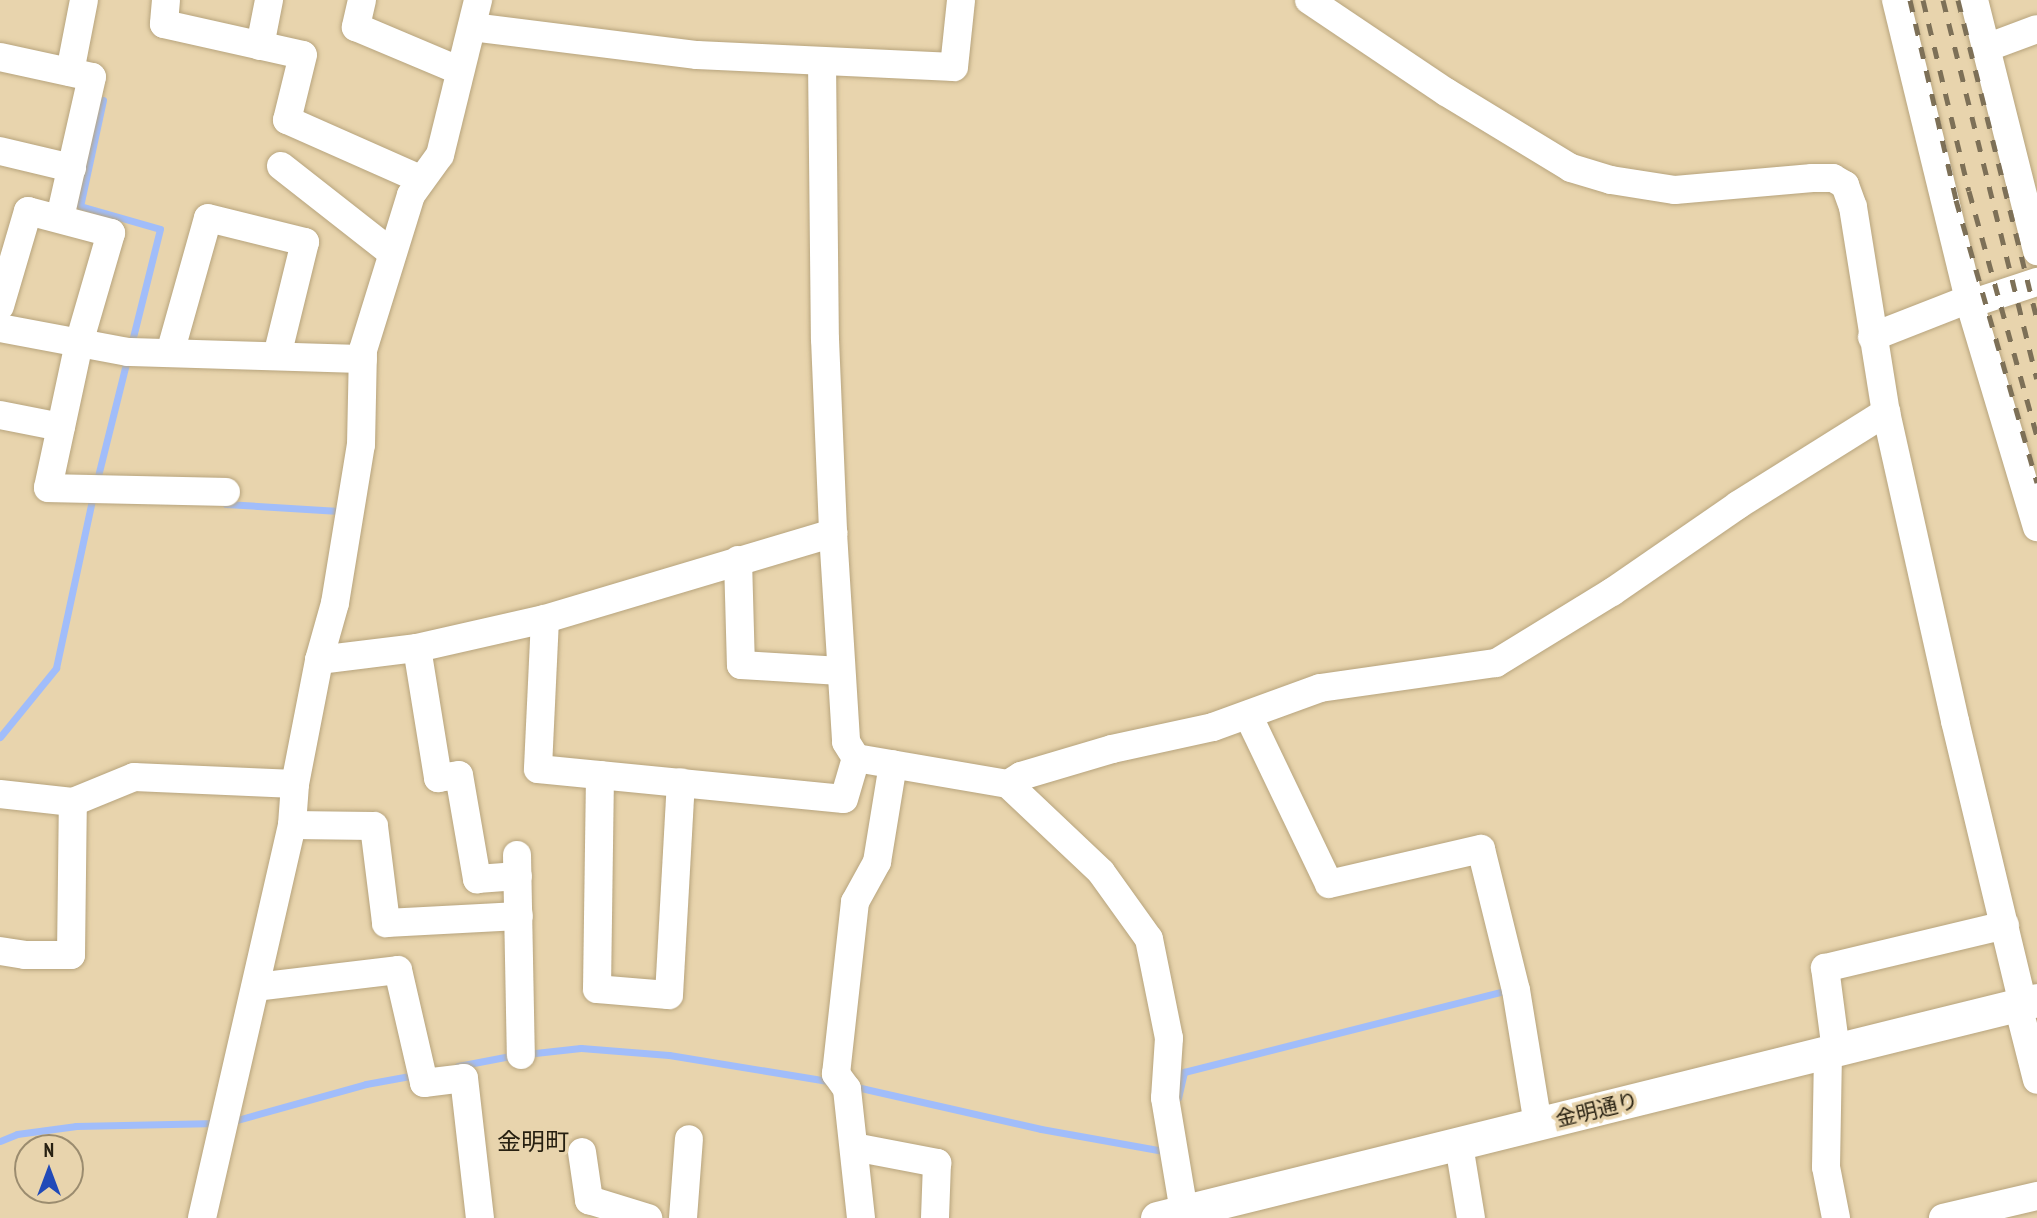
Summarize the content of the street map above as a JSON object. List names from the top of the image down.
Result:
{
  "streets": {
    "street": ["金明通り"]
  },
  "districts": ["金明町"],
  "north": "top"
}
